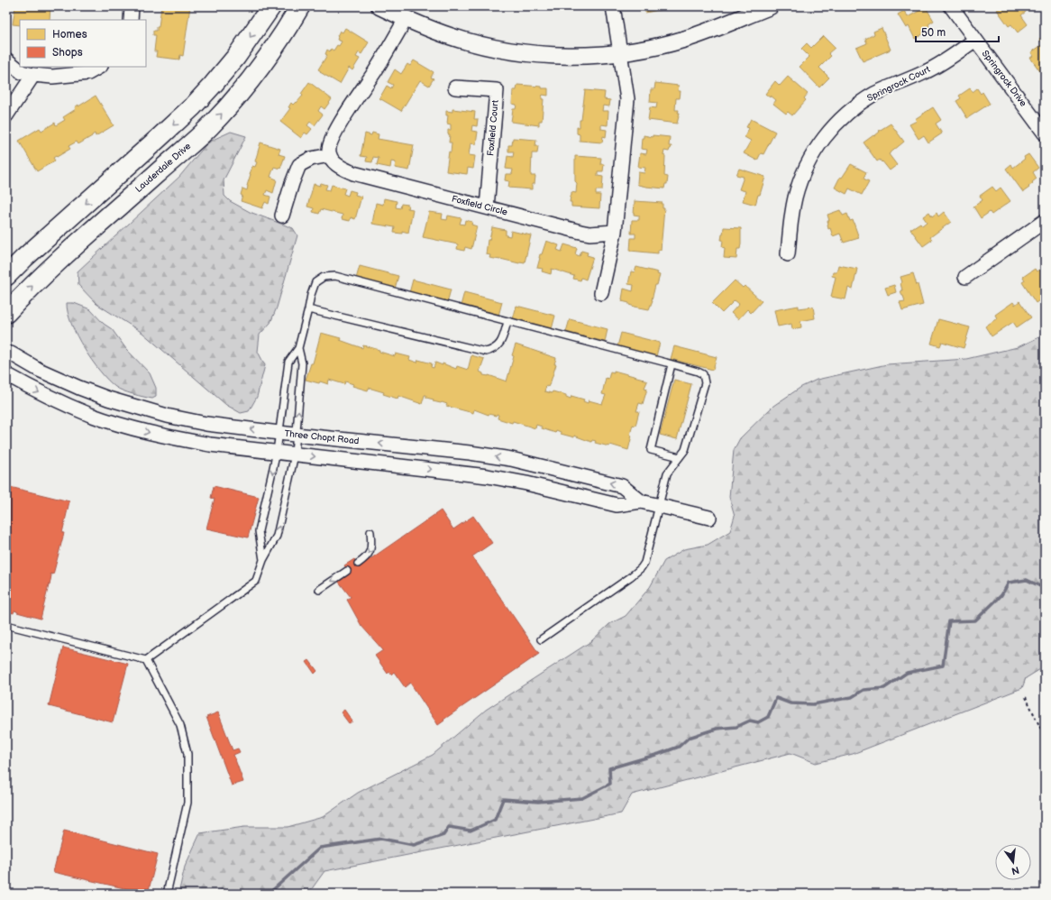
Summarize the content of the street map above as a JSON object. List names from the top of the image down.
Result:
{
  "streets": {
    "main road": ["Lauderdale Drive"],
    "street": [
      "Springrock Drive",
      "Springrock Court",
      "Foxfield Court",
      "Foxfield Circle",
      "Three Chopt Road"
    ]
  },
  "crossings": [
    ["Springrock Drive", "Springrock Court"],
    ["Foxfield Court", "Foxfield Circle"]
  ],
  "legend": ["Homes", "Shops"],
  "scale_bar": "50 m",
  "north": "bottom"
}
